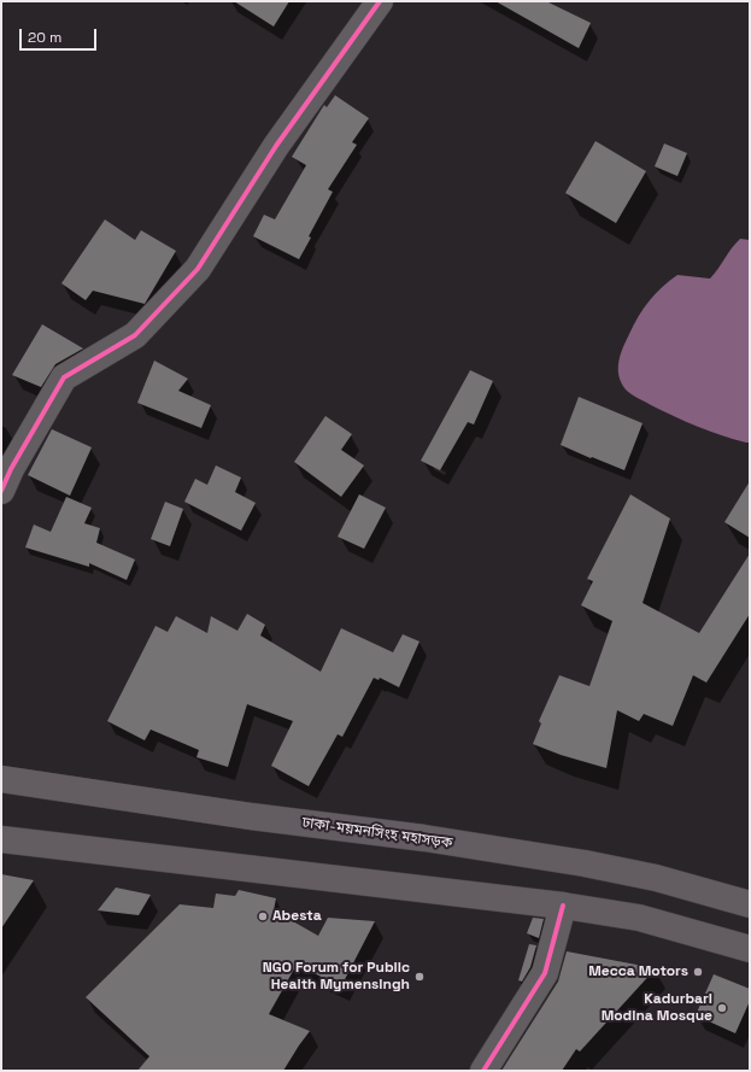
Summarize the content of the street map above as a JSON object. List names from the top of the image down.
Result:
{
  "streets": {
    "main road": ["ঢাকা-ময়মনসিংহ মহাসড়ক"]
  },
  "places": [
    "Abesta",
    "Mecca Motors",
    "NGO Forum for Public Health Mymensingh",
    "Kadurbari Modina Mosque"
  ],
  "scale_bar": "20 m"
}
